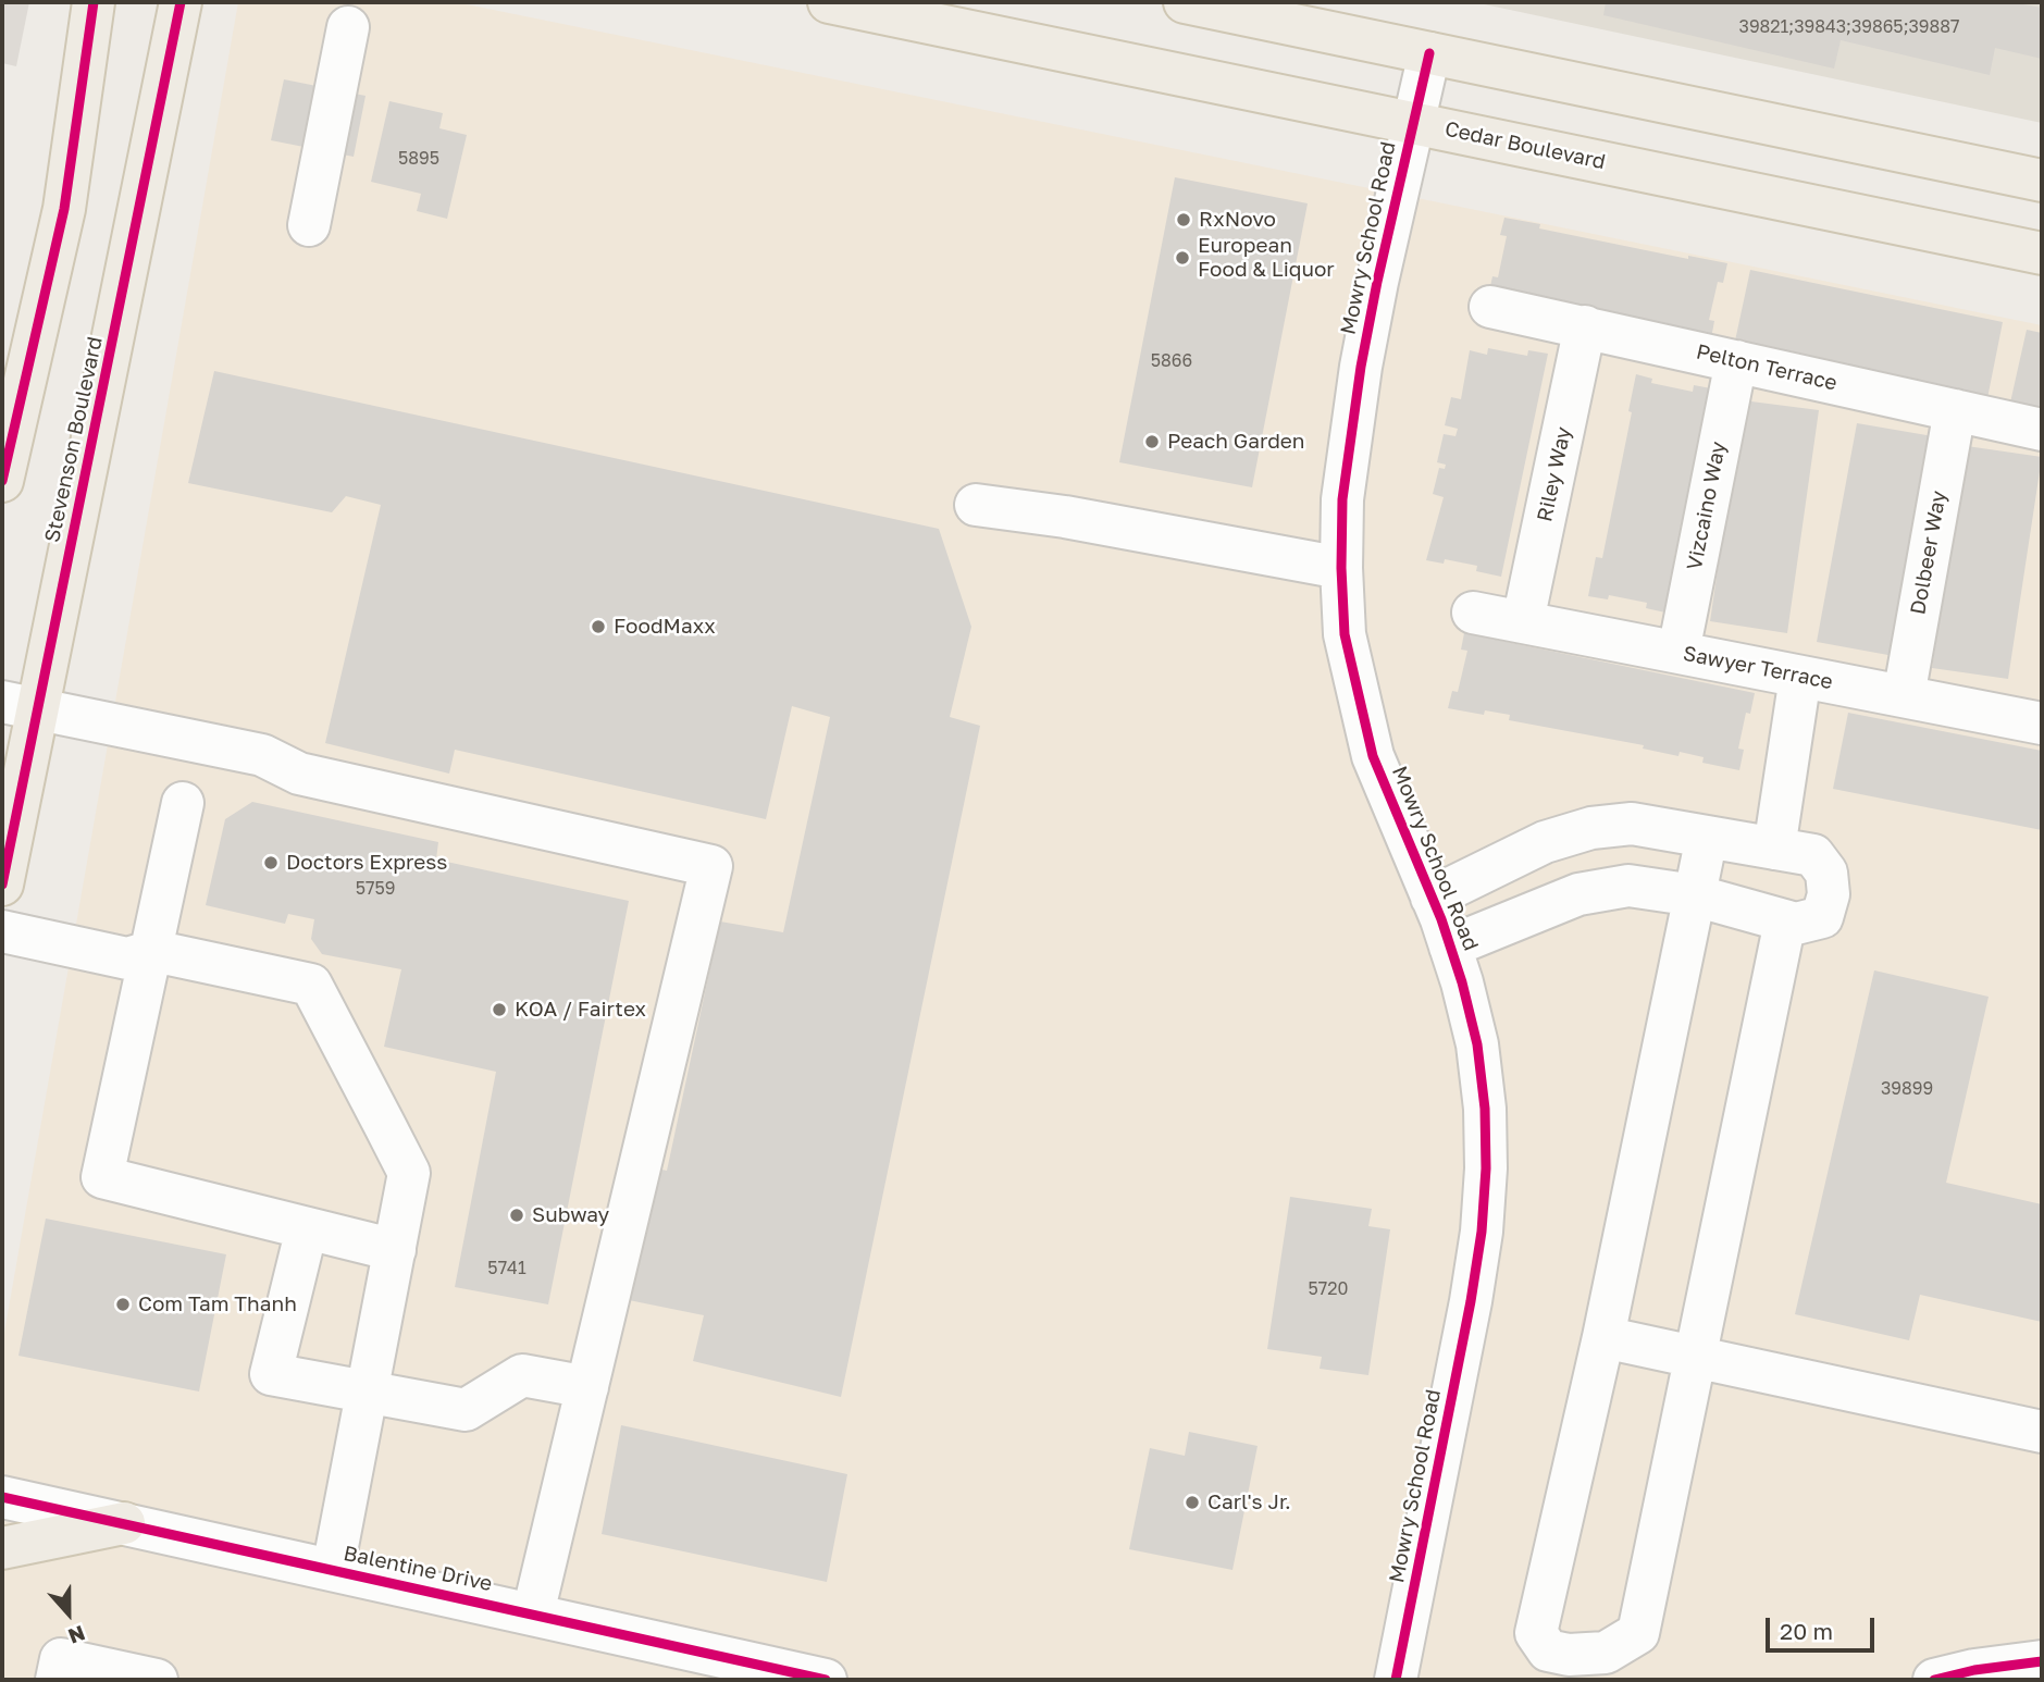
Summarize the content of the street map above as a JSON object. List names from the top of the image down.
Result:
{
  "streets": {
    "main road": ["Cedar Boulevard", "Stevenson Boulevard"],
    "street": [
      "Mowry School Road",
      "Pelton Terrace",
      "Riley Way",
      "Vizcaino Way",
      "Dolbeer Way",
      "Sawyer Terrace",
      "Balentine Drive"
    ]
  },
  "crossings": [
    ["Cedar Boulevard", "Mowry School Road"],
    ["Pelton Terrace", "Riley Way"],
    ["Pelton Terrace", "Vizcaino Way"],
    ["Pelton Terrace", "Dolbeer Way"],
    ["Riley Way", "Sawyer Terrace"],
    ["Vizcaino Way", "Sawyer Terrace"],
    ["Dolbeer Way", "Sawyer Terrace"]
  ],
  "places": [
    "RxNovo",
    "European Food & Liquor",
    "Peach Garden",
    "FoodMaxx",
    "Doctors Express",
    "KOA / Fairtex",
    "Subway",
    "Com Tam Thanh",
    "Carl's Jr."
  ],
  "house_numbers": [
    "39821;39843;39865;39887",
    "5895",
    "5866",
    "5759",
    "39899",
    "5741",
    "5720"
  ],
  "scale_bar": "20 m",
  "north": "bottom"
}
